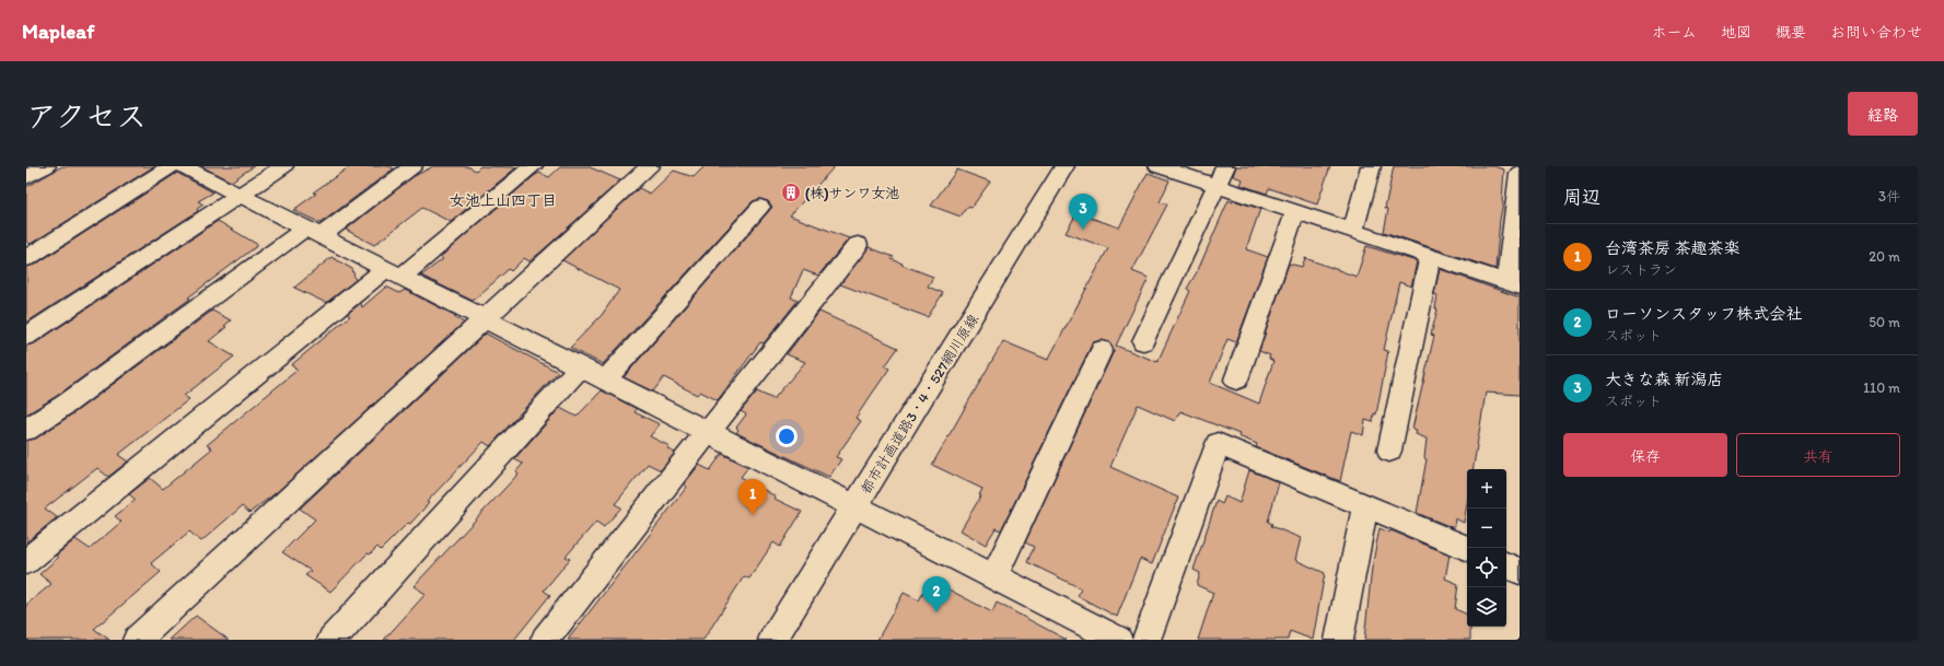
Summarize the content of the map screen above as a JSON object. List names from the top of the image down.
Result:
{
  "streets": {
    "street": ["都市計画道路3・4・527網川原線"]
  },
  "districts": ["女池上山四丁目"],
  "places": {
    "building": ["(株)サンワ女池"]
  },
  "page": {
    "header": "Mapleaf",
    "nav": [
      "ホーム",
      "地図",
      "概要",
      "お問い合わせ"
    ],
    "title": "アクセス",
    "buttons": [
      "経路",
      ["保存", "共有"]
    ],
    "heading": ["周辺", "3件"],
    "pins": ["3", "1", "2"],
    "list": [
      {
        "mark": "1",
        "name": "台湾茶房 茶趣茶楽",
        "note": "レストラン",
        "value": "20 m"
      },
      {
        "mark": "2",
        "name": "ローソンスタッフ株式会社",
        "note": "スポット",
        "value": "50 m"
      },
      {
        "mark": "3",
        "name": "大きな森 新潟店",
        "note": "スポット",
        "value": "110 m"
      }
    ],
    "map_buttons": ["+", "−"]
  }
}
